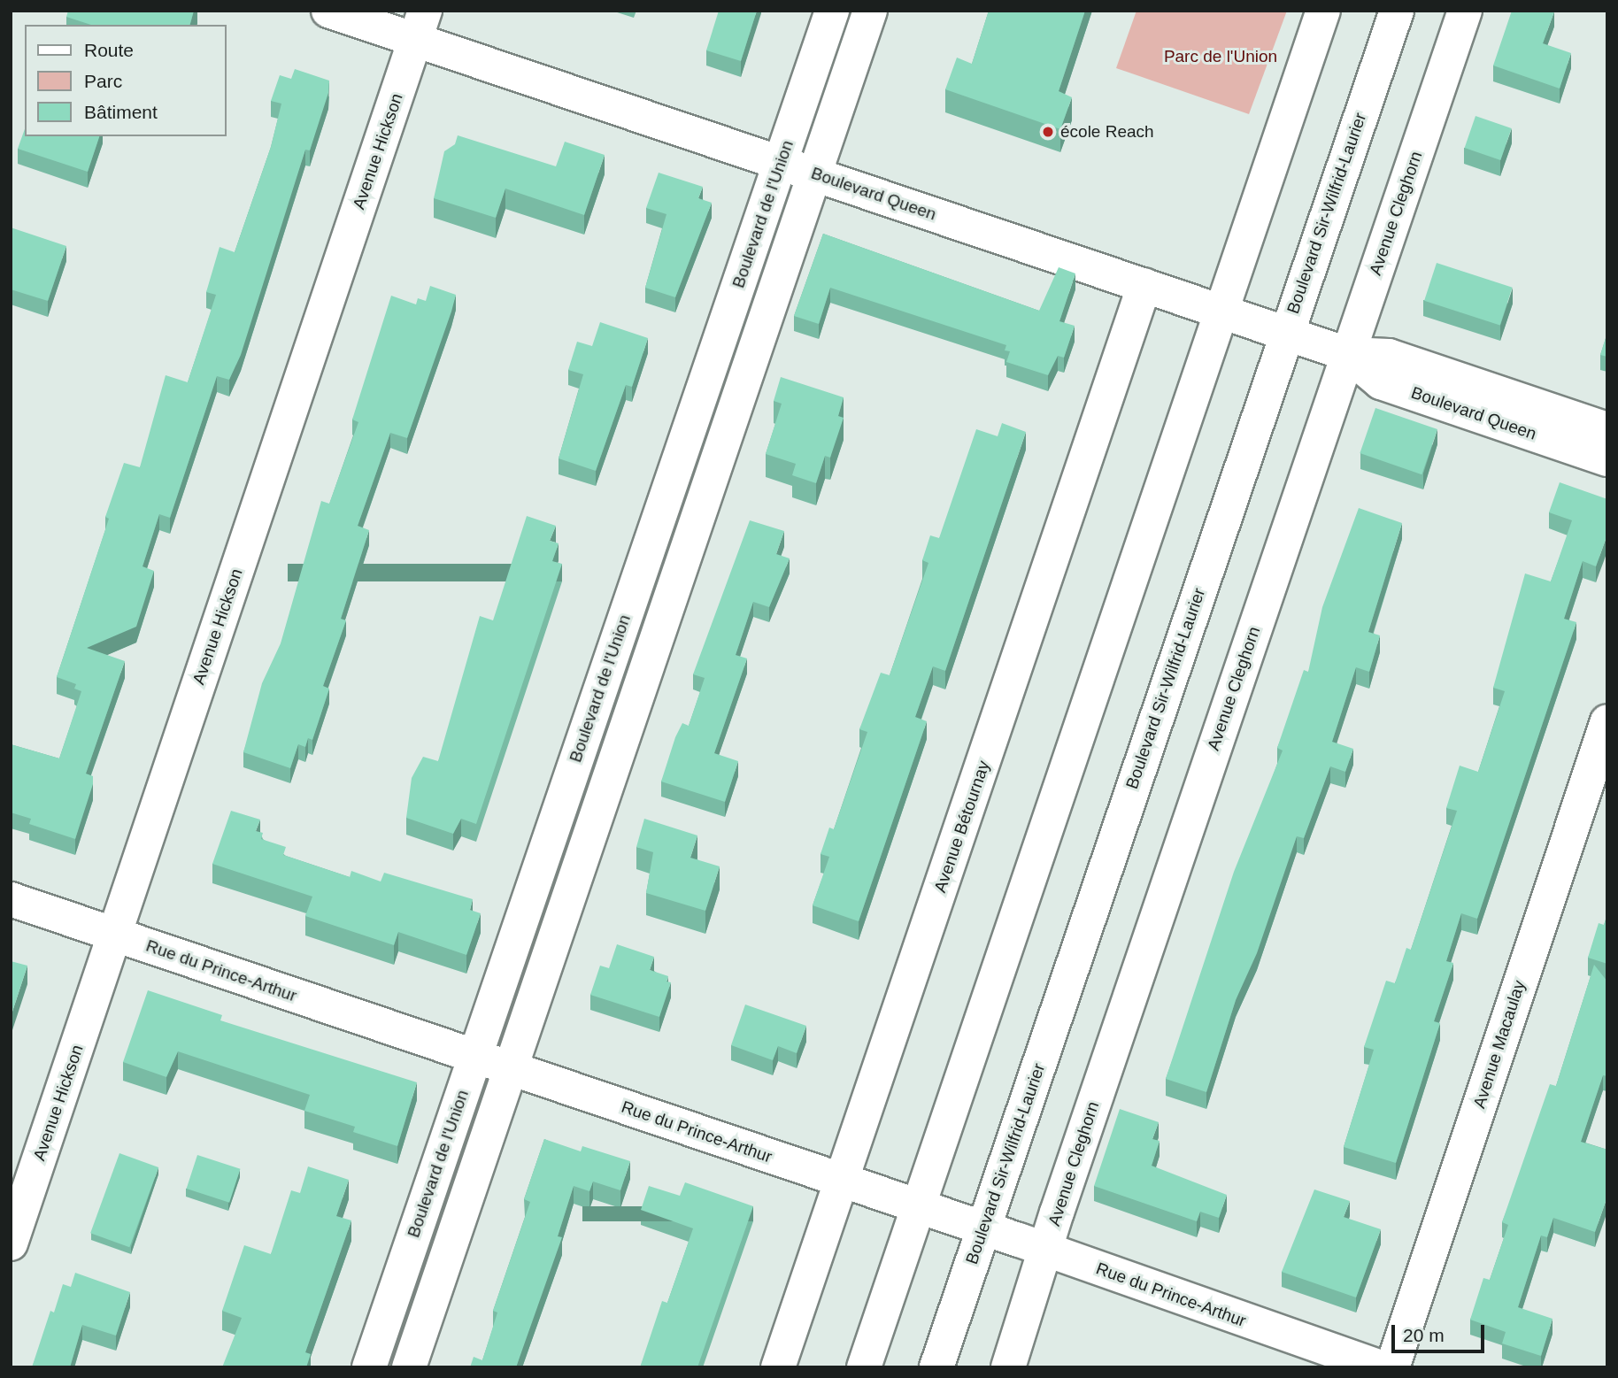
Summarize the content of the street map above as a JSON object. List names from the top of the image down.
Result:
{
  "streets": {
    "street": [
      "Avenue Hickson",
      "Boulevard Queen",
      "Boulevard Sir-Wilfrid-Laurier",
      "Avenue Cleghorn",
      "Boulevard de l'Union",
      "Avenue Bétournay",
      "Rue du Prince-Arthur",
      "Avenue Macaulay"
    ]
  },
  "crossings": [
    ["Avenue Hickson", "Boulevard Queen"],
    ["Avenue Hickson", "Rue du Prince-Arthur"],
    ["Boulevard Queen", "Boulevard Sir-Wilfrid-Laurier"],
    ["Boulevard Queen", "Avenue Cleghorn"],
    ["Boulevard Queen", "Boulevard de l'Union"],
    ["Boulevard Queen", "Avenue Bétournay"],
    ["Boulevard Sir-Wilfrid-Laurier", "Rue du Prince-Arthur"],
    ["Avenue Cleghorn", "Rue du Prince-Arthur"],
    ["Boulevard de l'Union", "Rue du Prince-Arthur"],
    ["Avenue Bétournay", "Rue du Prince-Arthur"]
  ],
  "parks": ["Parc de l'Union"],
  "places": ["école Reach"],
  "legend": ["Route", "Parc", "Bâtiment"],
  "scale_bar": "20 m"
}
